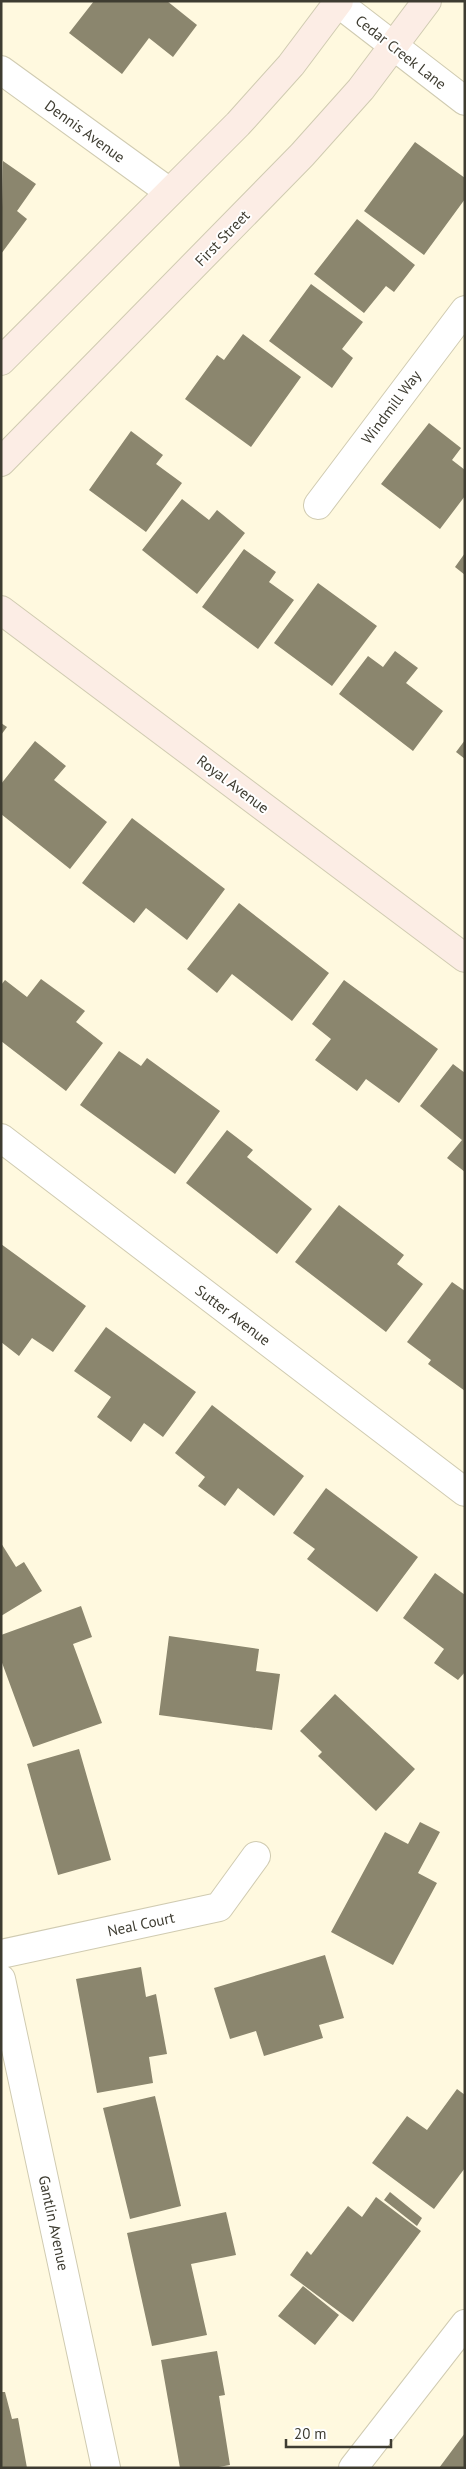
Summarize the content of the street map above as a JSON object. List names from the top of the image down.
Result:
{
  "streets": {
    "main road": ["First Street", "Royal Avenue"],
    "street": [
      "Cedar Creek Lane",
      "Dennis Avenue",
      "Windmill Way",
      "Sutter Avenue",
      "Neal Court",
      "Gantlin Avenue"
    ]
  },
  "crossings": [
    ["Cedar Creek Lane", "First Street"]
  ],
  "scale_bar": "20 m"
}
